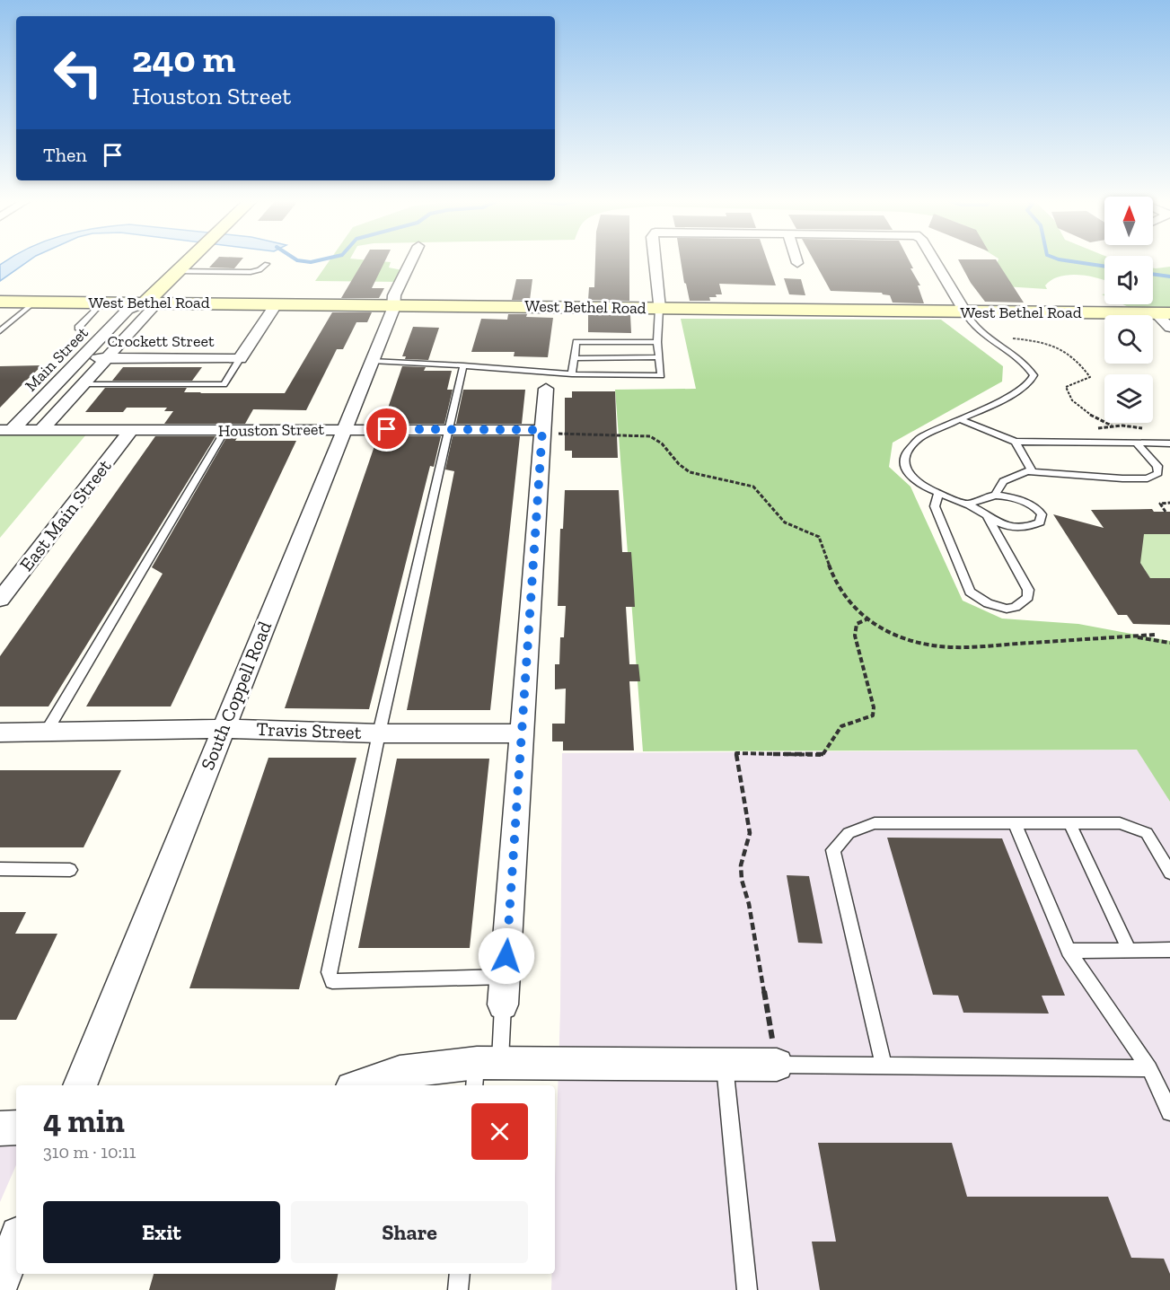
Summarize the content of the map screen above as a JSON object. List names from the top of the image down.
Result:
{
  "streets": {
    "main road": ["West Bethel Road"],
    "street": [
      "Crockett Street",
      "Main Street",
      "Houston Street",
      "East Main Street",
      "South Coppell Road",
      "Travis Street"
    ]
  },
  "crossings": [
    ["West Bethel Road", "Main Street"],
    ["West Bethel Road", "South Coppell Road"],
    ["Crockett Street", "Main Street"],
    ["Main Street", "Houston Street"],
    ["Houston Street", "East Main Street"],
    ["Houston Street", "South Coppell Road"],
    ["South Coppell Road", "Travis Street"]
  ],
  "north": "top",
  "page": {
    "turn": ["240 m", "Houston Street"],
    "then": "Then",
    "heading": ["4 min", "310 m · 10:11"],
    "buttons": ["Exit", "Share"]
  }
}
